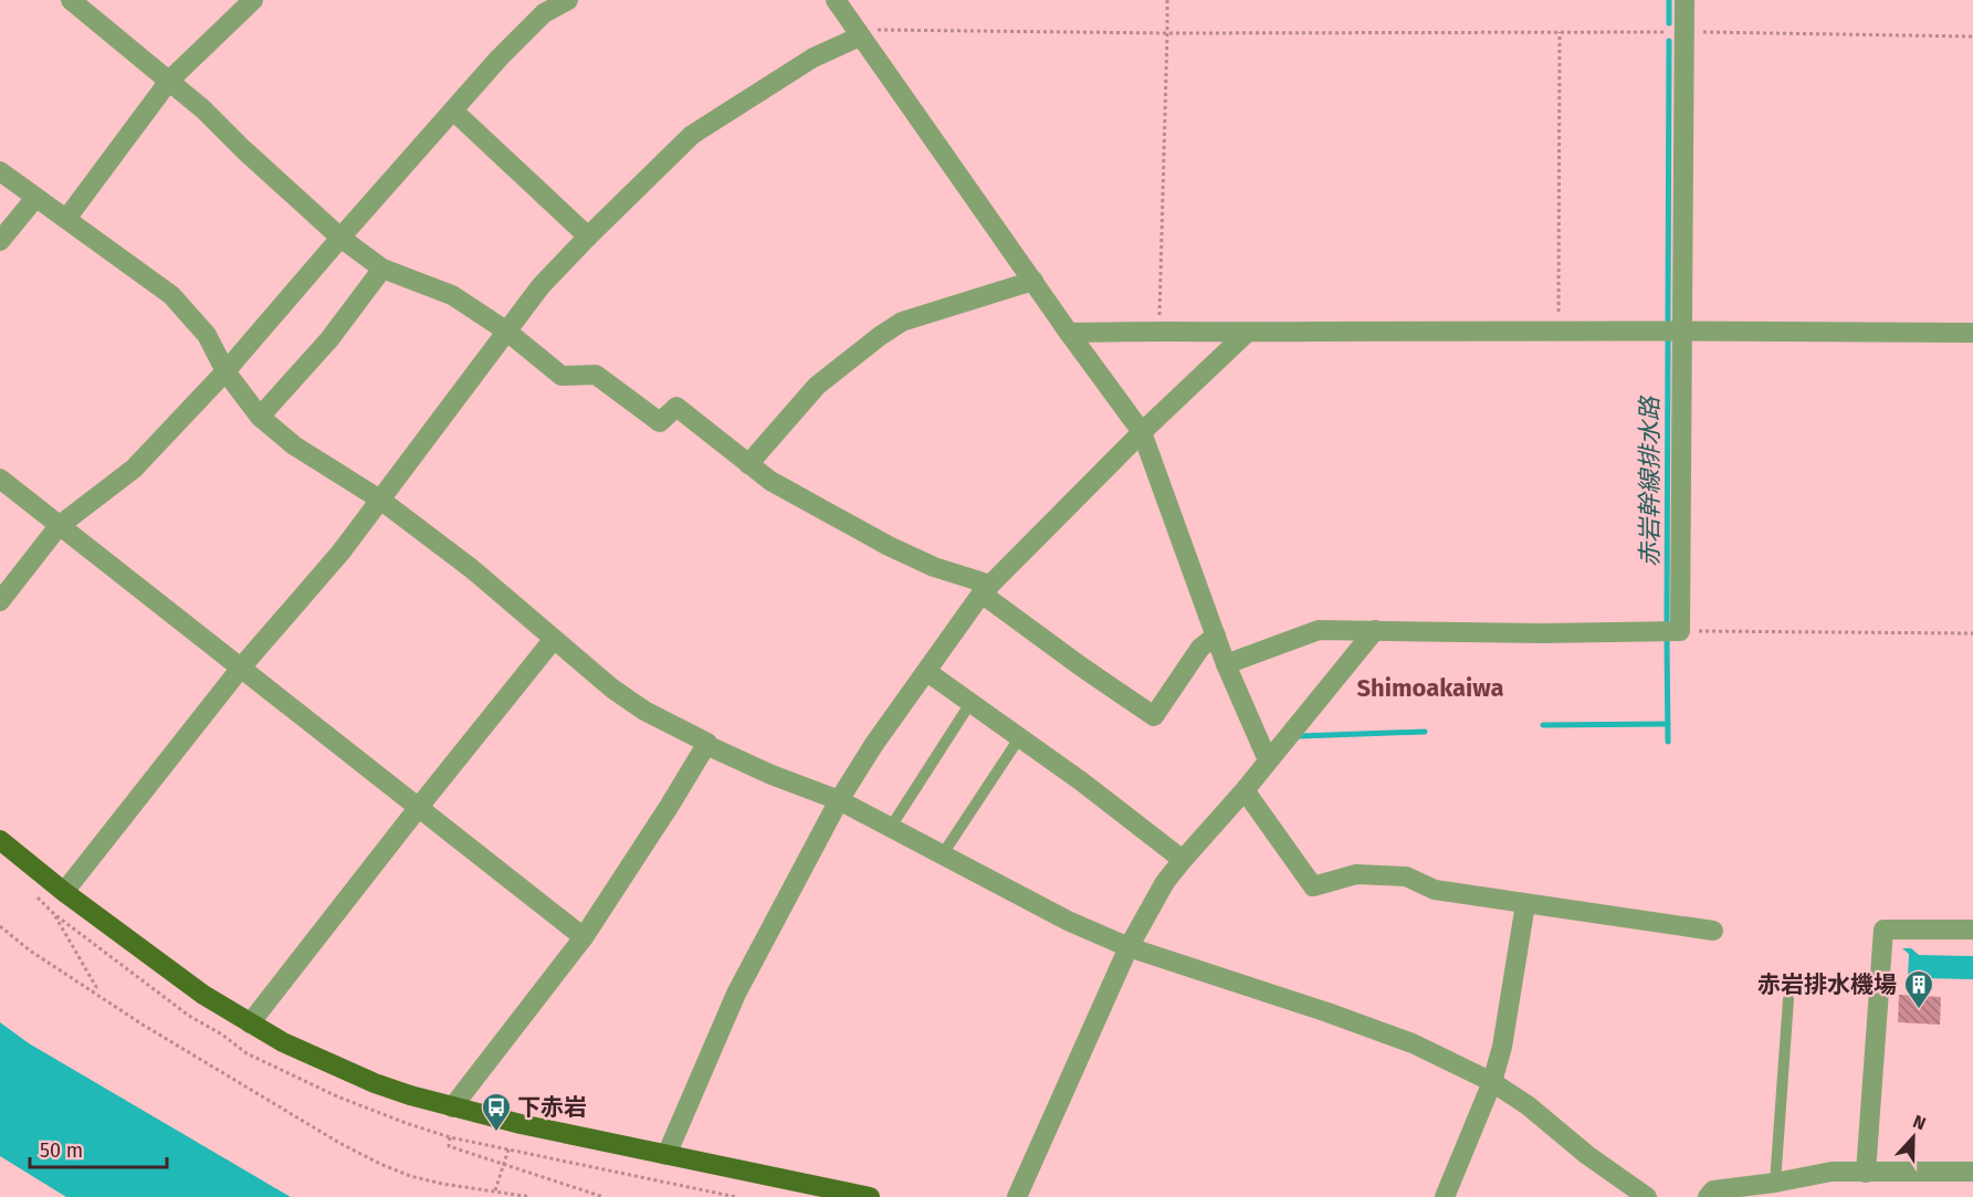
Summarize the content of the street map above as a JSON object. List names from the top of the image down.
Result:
{
  "districts": ["Shimoakaiwa"],
  "water": ["赤岩幹線排水路"],
  "places": {
    "building": ["赤岩排水機場"],
    "bus stop": ["下赤岩"]
  },
  "scale_bar": "50 m",
  "north": "top"
}
